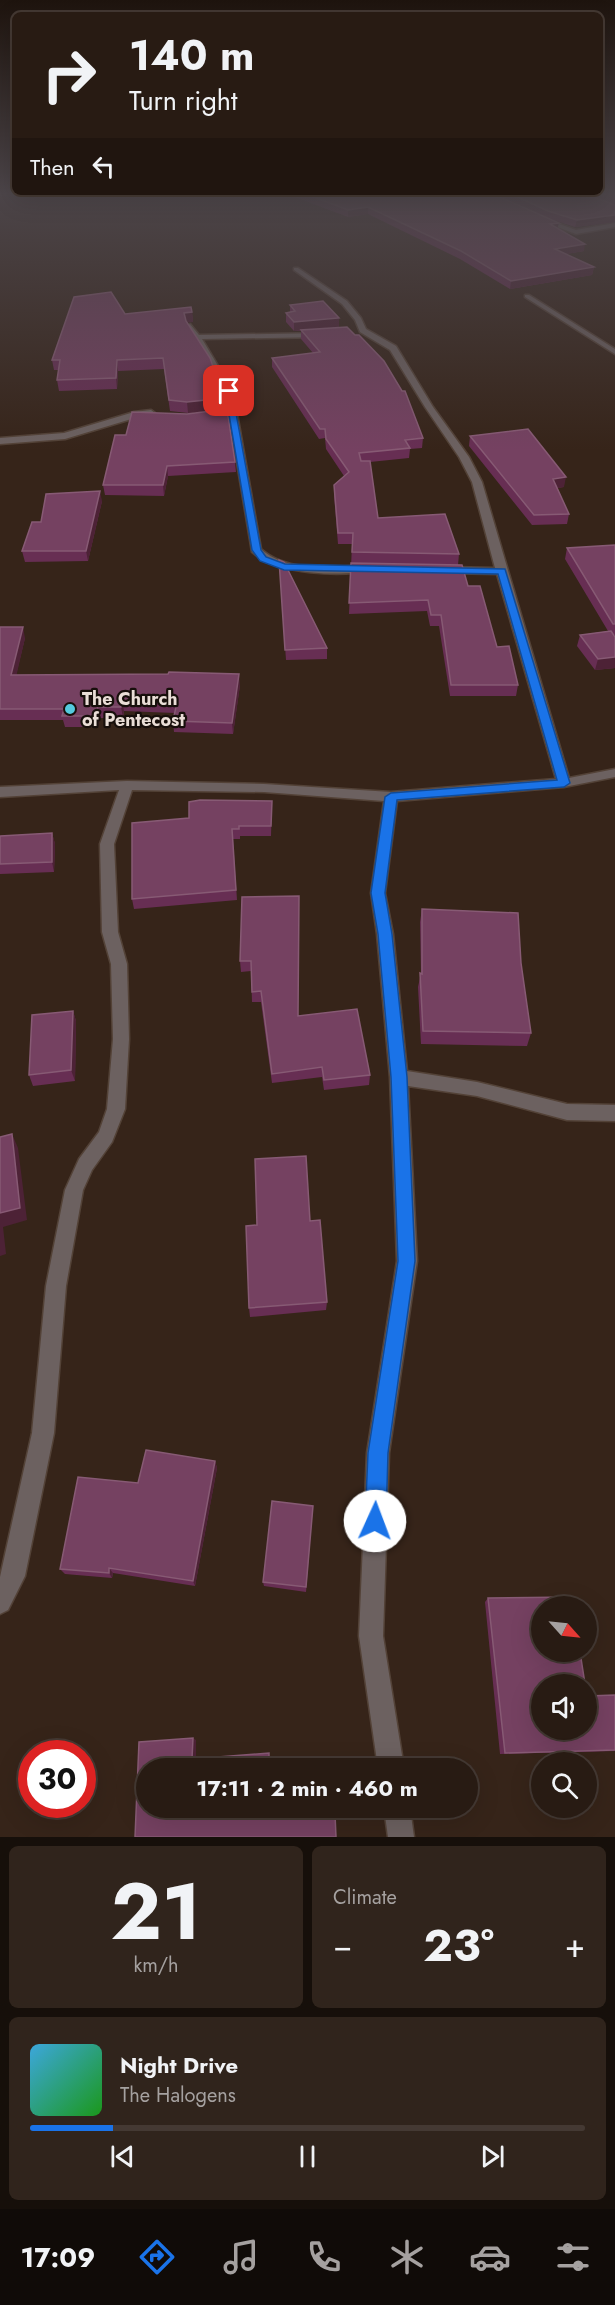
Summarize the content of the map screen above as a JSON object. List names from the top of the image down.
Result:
{
  "places": ["The Church of Pentecost"],
  "north": "bottom right",
  "page": {
    "turn": ["140 m", "Turn right"],
    "then": "Then",
    "limit": "30",
    "trip": "17:11 · 2 min · 460 m",
    "tile": [
      ["21", "km/h"],
      "Climate"
    ],
    "heat": ["−", "23°", "+"],
    "song": ["Night Drive", "The Halogens"],
    "tabs": "17:09"
  }
}
